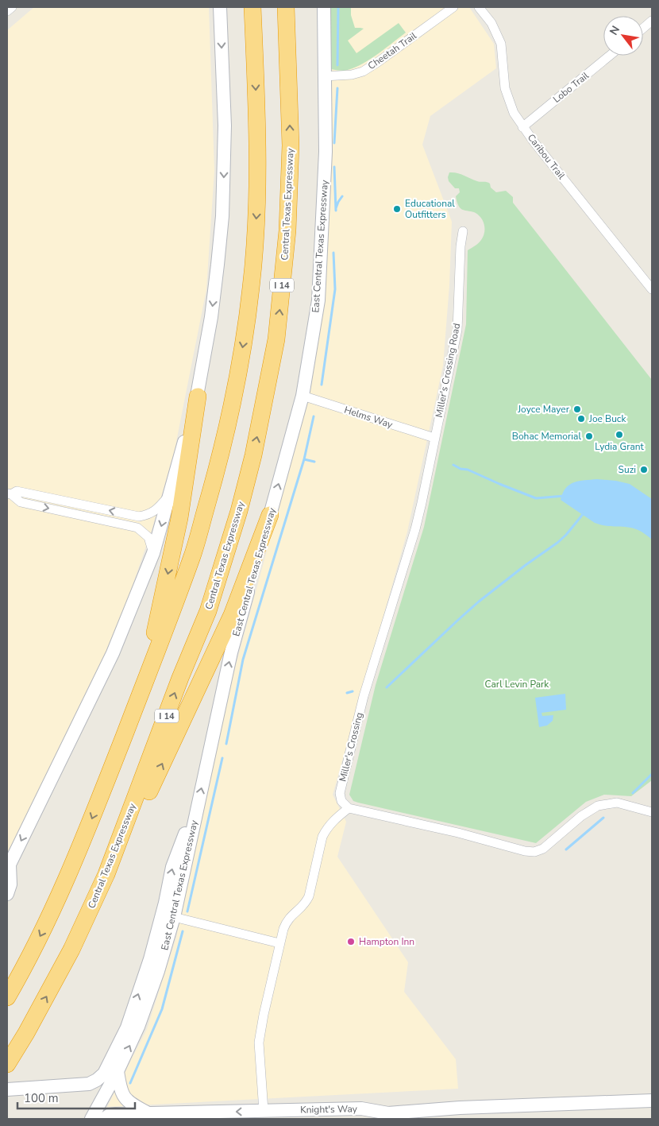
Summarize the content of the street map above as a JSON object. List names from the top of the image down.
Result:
{
  "streets": {
    "highway": ["Central Texas Expressway", "I 14"],
    "main road": ["East Central Texas Expressway", "Knight's Way"],
    "street": [
      "Cheetah Trail",
      "Lobo Trail",
      "Caribou Trail",
      "Miller's Crossing Road",
      "Helms Way",
      "Miller's Crossing"
    ]
  },
  "crossings": [
    ["Cheetah Trail", "East Central Texas Expressway"],
    ["Lobo Trail", "Caribou Trail"],
    ["East Central Texas Expressway", "Helms Way"],
    ["Miller's Crossing Road", "Helms Way"],
    ["Miller's Crossing Road", "Miller's Crossing"],
    ["Helms Way", "Miller's Crossing"]
  ],
  "parks": ["Carl Levin Park"],
  "places": [
    "Educational Outfitters",
    "Joyce Mayer",
    "Joe Buck",
    "Lydia Grant",
    "Bohac Memorial",
    "Suzi",
    "Hampton Inn"
  ],
  "scale_bar": "100 m",
  "north": "top left"
}
